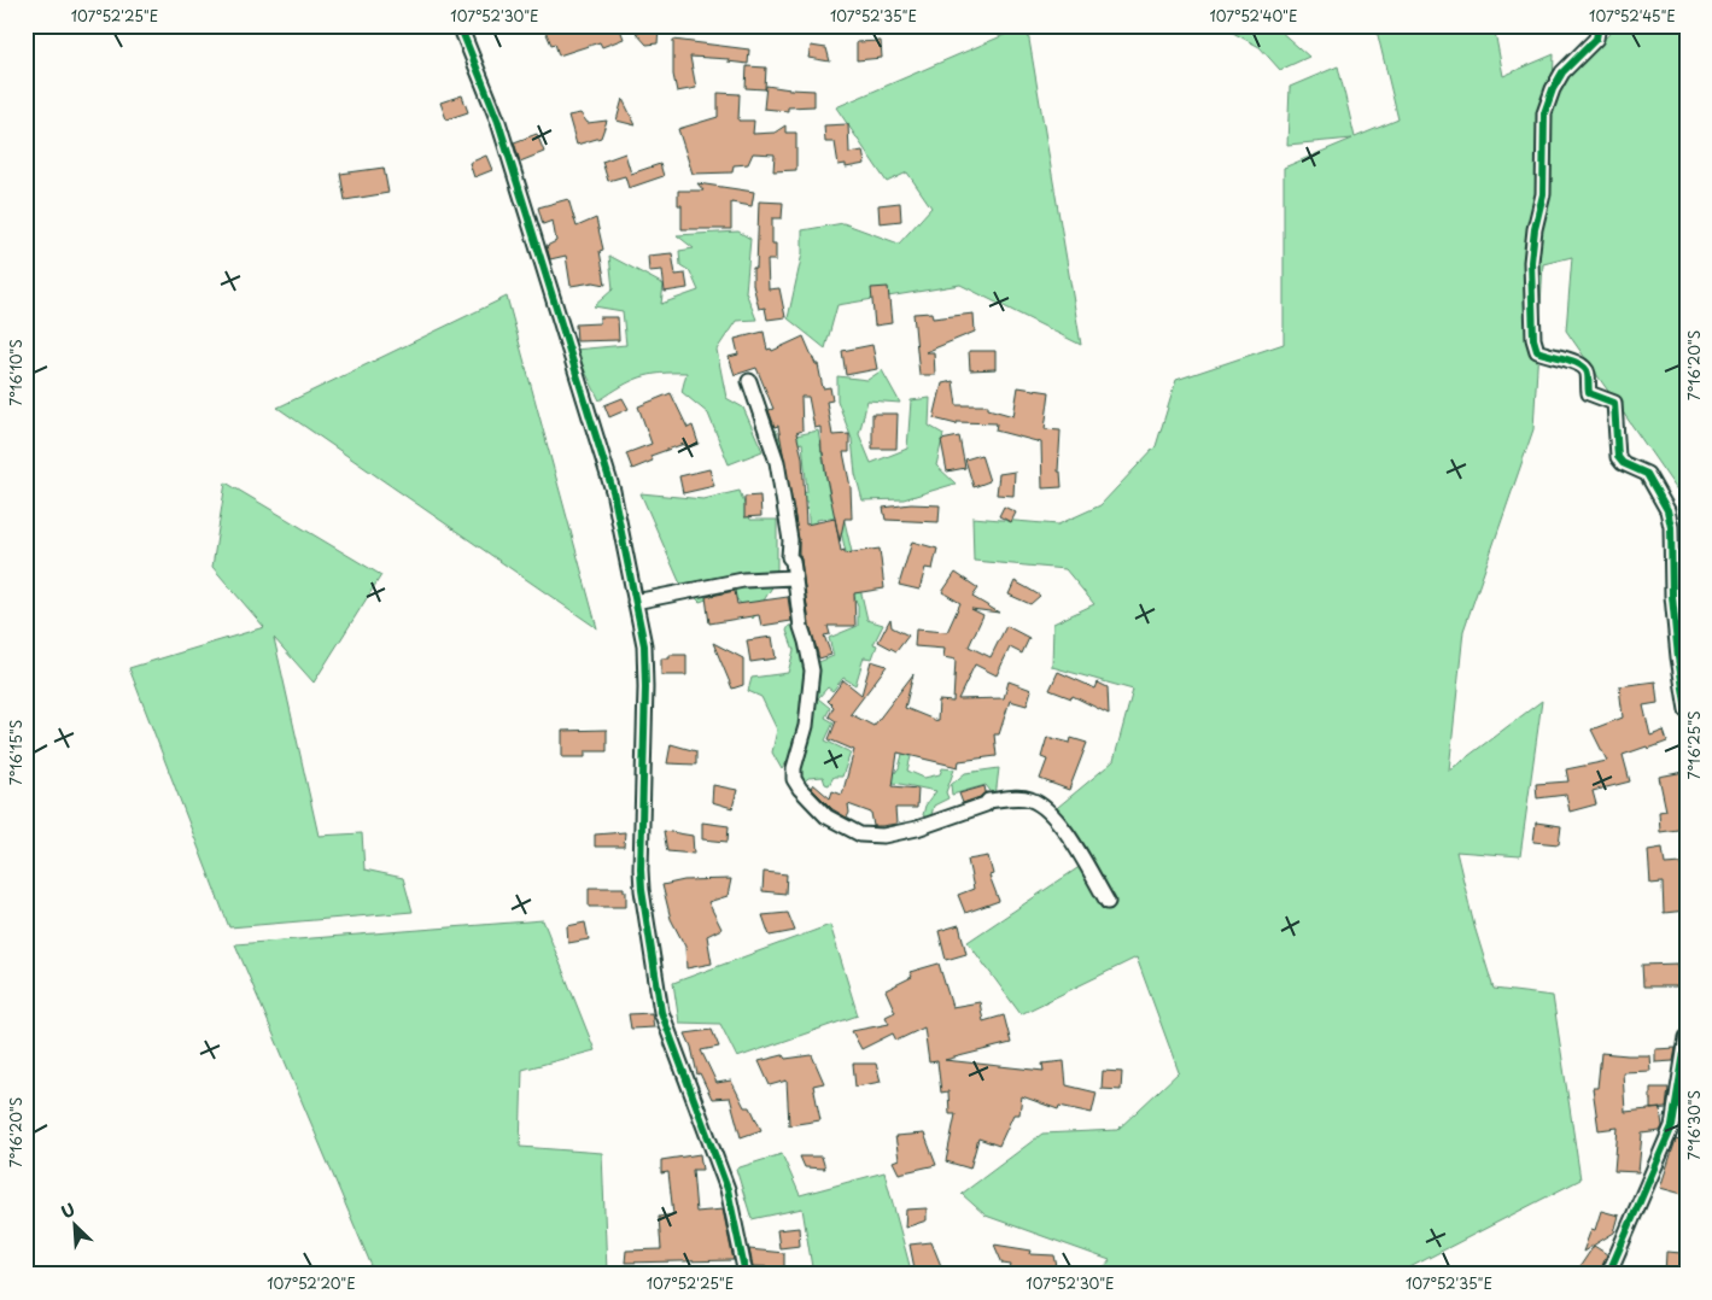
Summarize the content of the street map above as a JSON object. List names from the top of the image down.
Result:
{
  "north": "top left",
  "coordinates": [
    "107°52'25\"E",
    "107°52'30\"E",
    "107°52'35\"E",
    "107°52'40\"E",
    "107°52'45\"E",
    "7°16'20\"S",
    "7°16'10\"S",
    "7°16'25\"S",
    "7°16'15\"S",
    "7°16'30\"S",
    "107°52'20\"E"
  ]
}
